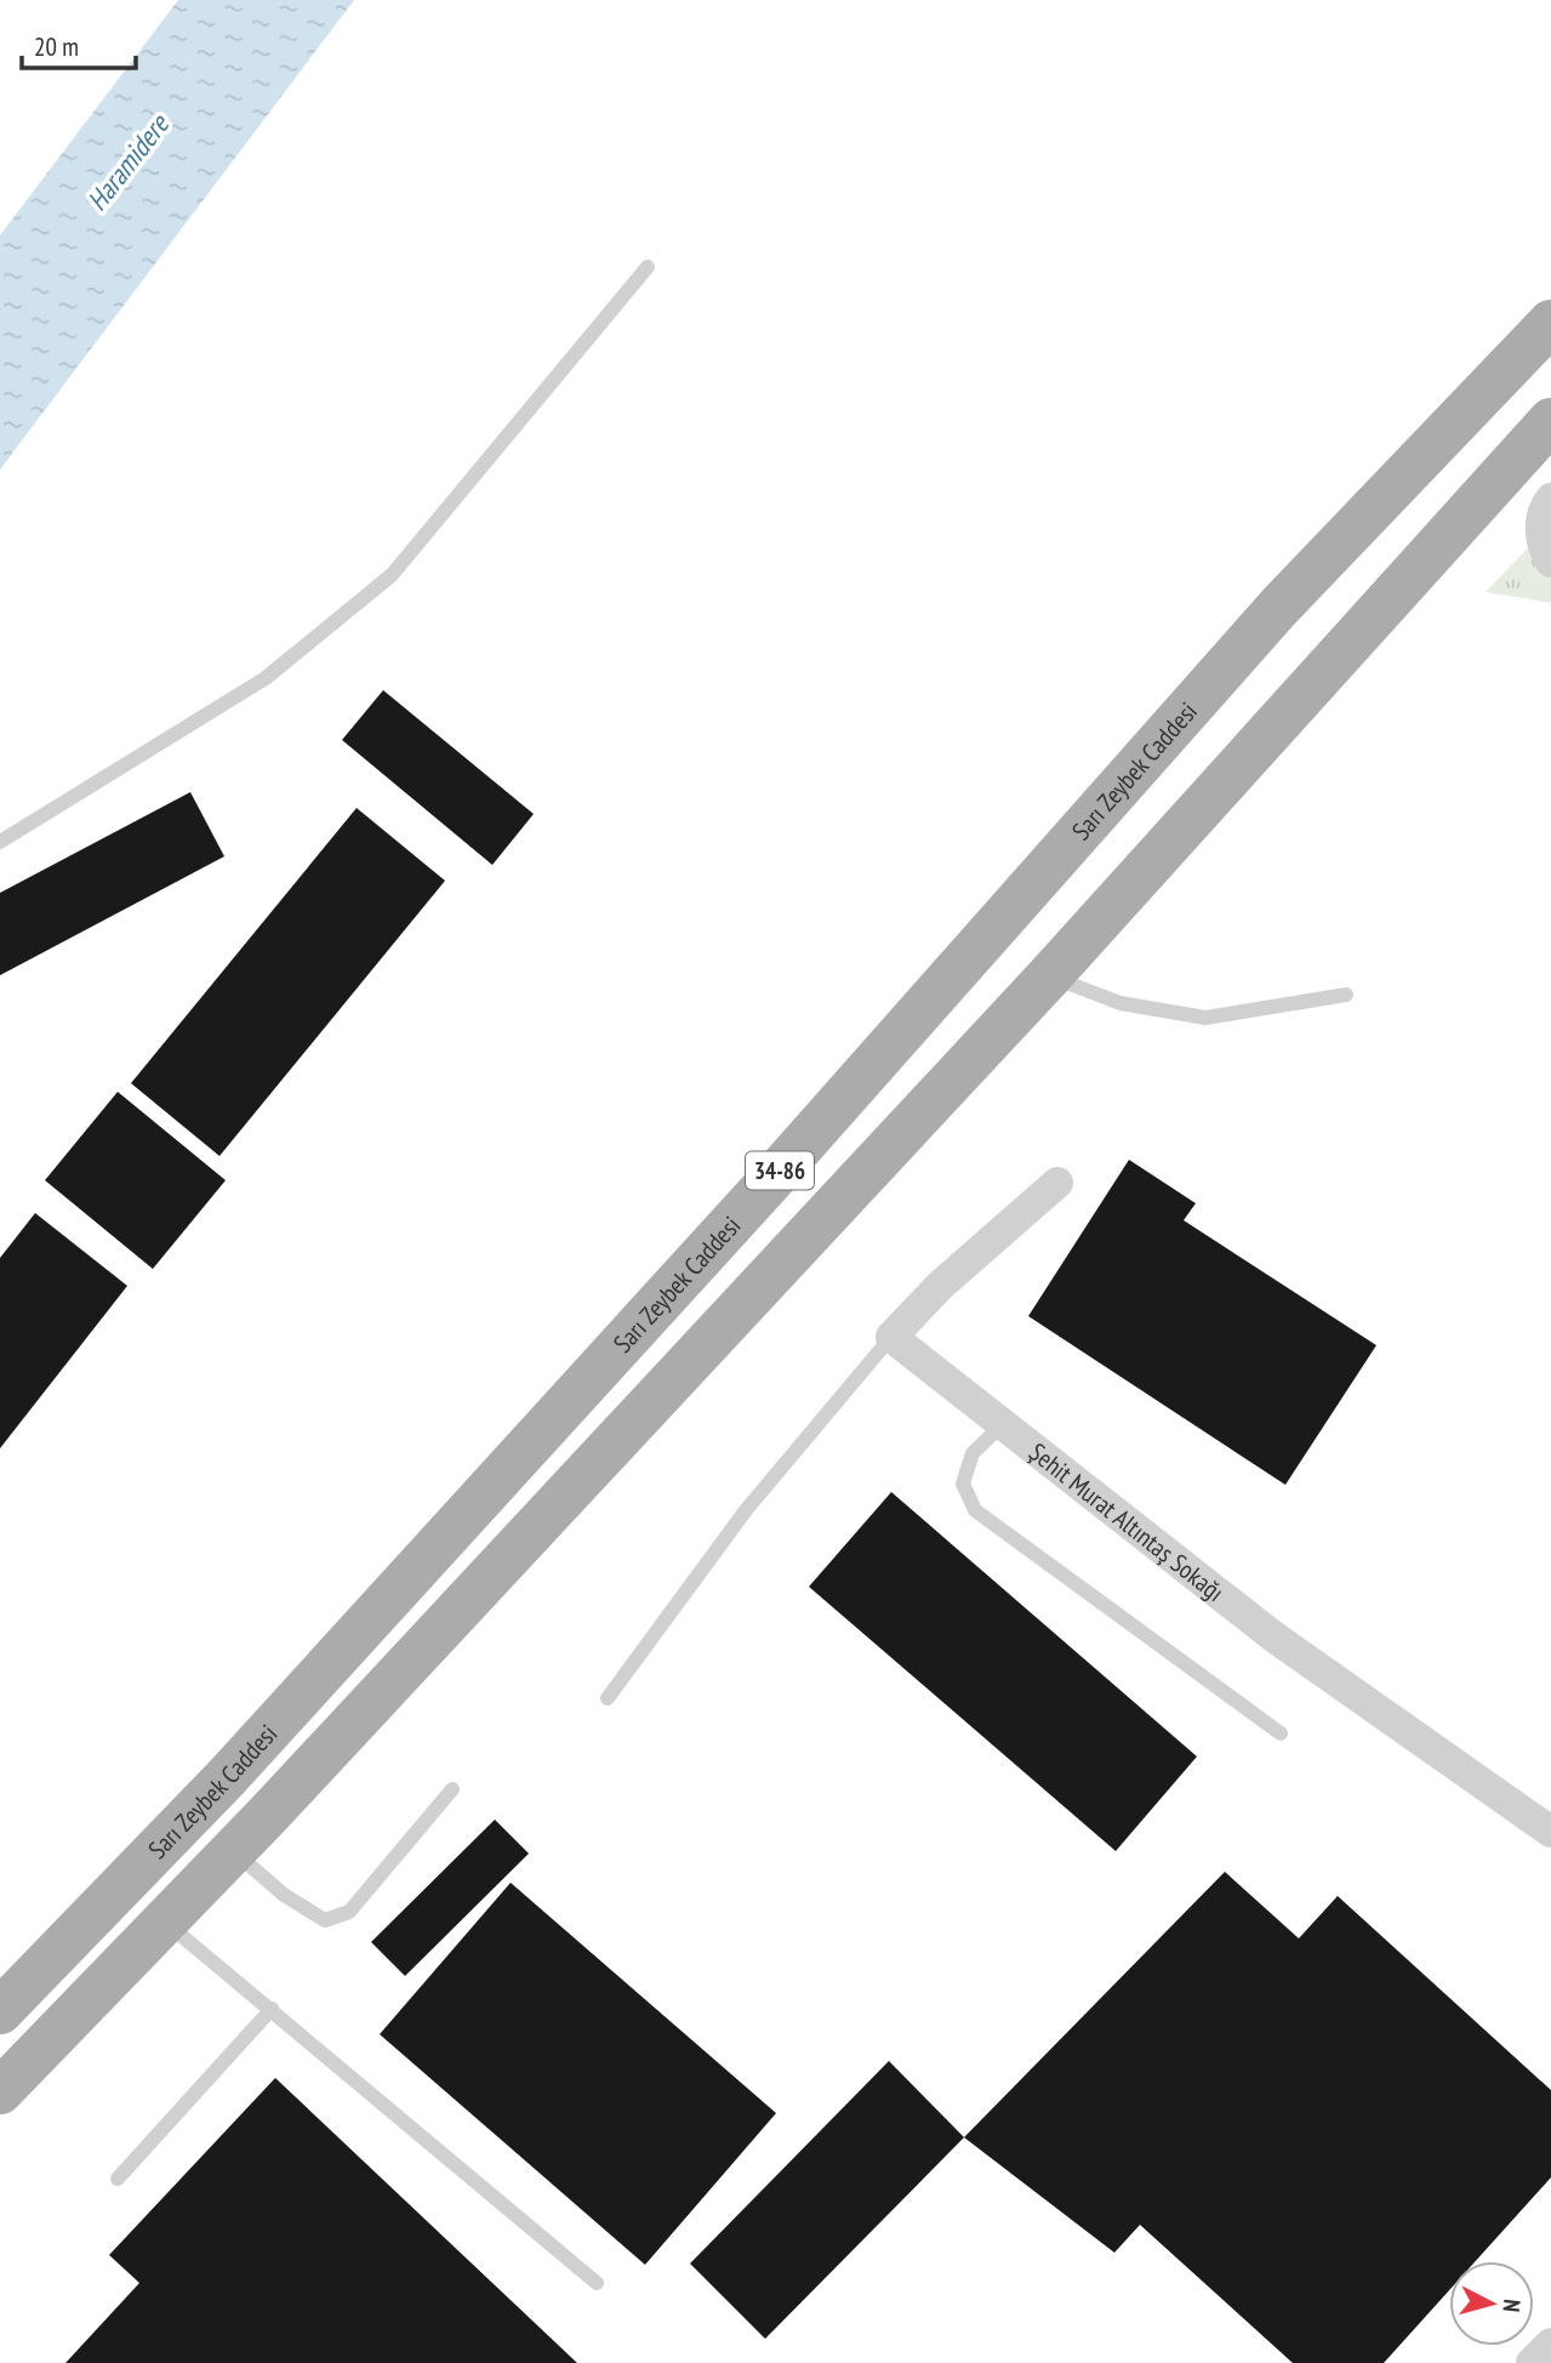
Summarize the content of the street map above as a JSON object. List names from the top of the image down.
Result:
{
  "streets": {
    "main road": ["Sarı Zeybek Caddesi", "34-86"],
    "street": ["Şehit Murat Altıntaş Sokağı"]
  },
  "water": ["Haramidere"],
  "scale_bar": "20 m",
  "north": "right"
}
